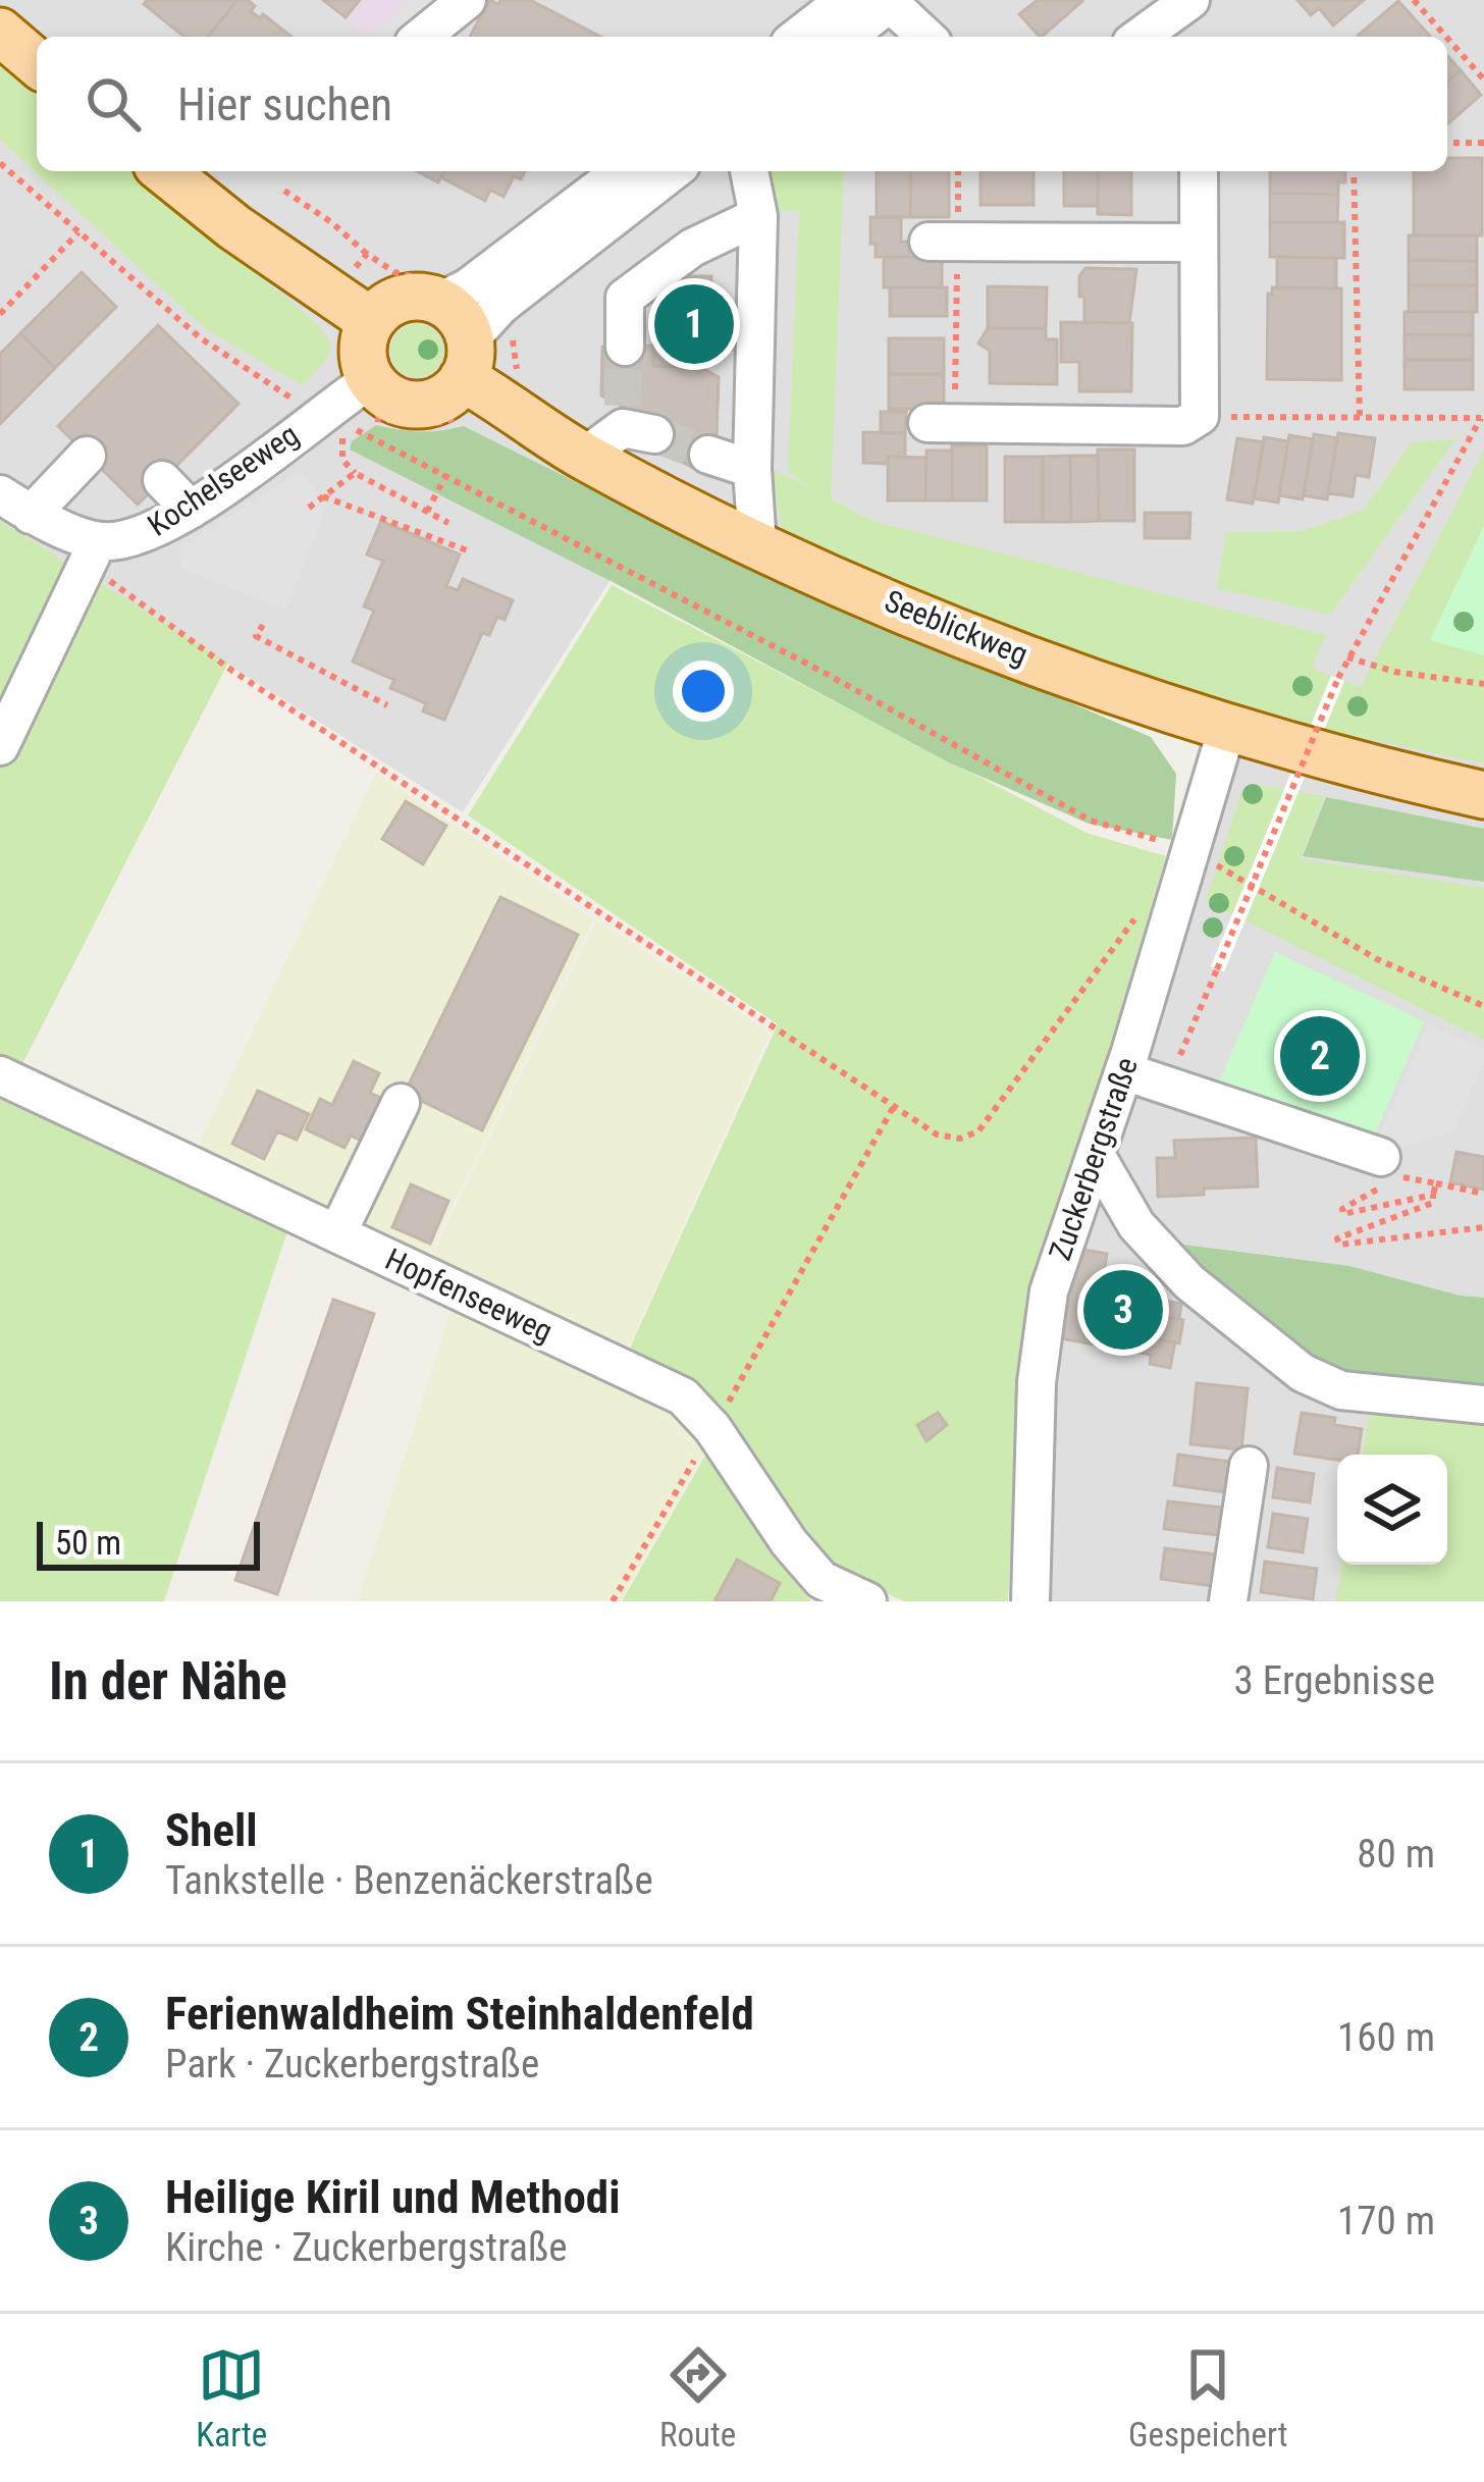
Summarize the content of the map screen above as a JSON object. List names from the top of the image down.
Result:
{
  "streets": {
    "main road": ["Seeblickweg"],
    "street": ["Kochelseeweg", "Zuckerbergstraße", "Hopfenseeweg"]
  },
  "crossings": [
    ["Kochelseeweg", "Seeblickweg"],
    ["Seeblickweg", "Zuckerbergstraße"]
  ],
  "scale_bar": "50 m",
  "page": {
    "search": "Hier suchen",
    "pins": ["1", "2", "3"],
    "scale": "50 m",
    "heading": ["In der Nähe", "3 Ergebnisse"],
    "list": [
      {
        "mark": "1",
        "name": "Shell",
        "note": "Tankstelle · Benzenäckerstraße",
        "value": "80 m"
      },
      {
        "mark": "2",
        "name": "Ferienwaldheim Steinhaldenfeld",
        "note": "Park · Zuckerbergstraße",
        "value": "160 m"
      },
      {
        "mark": "3",
        "name": "Heilige Kiril und Methodi",
        "note": "Kirche · Zuckerbergstraße",
        "value": "170 m"
      }
    ],
    "nav": ["Karte", "Route", "Gespeichert"]
  }
}
